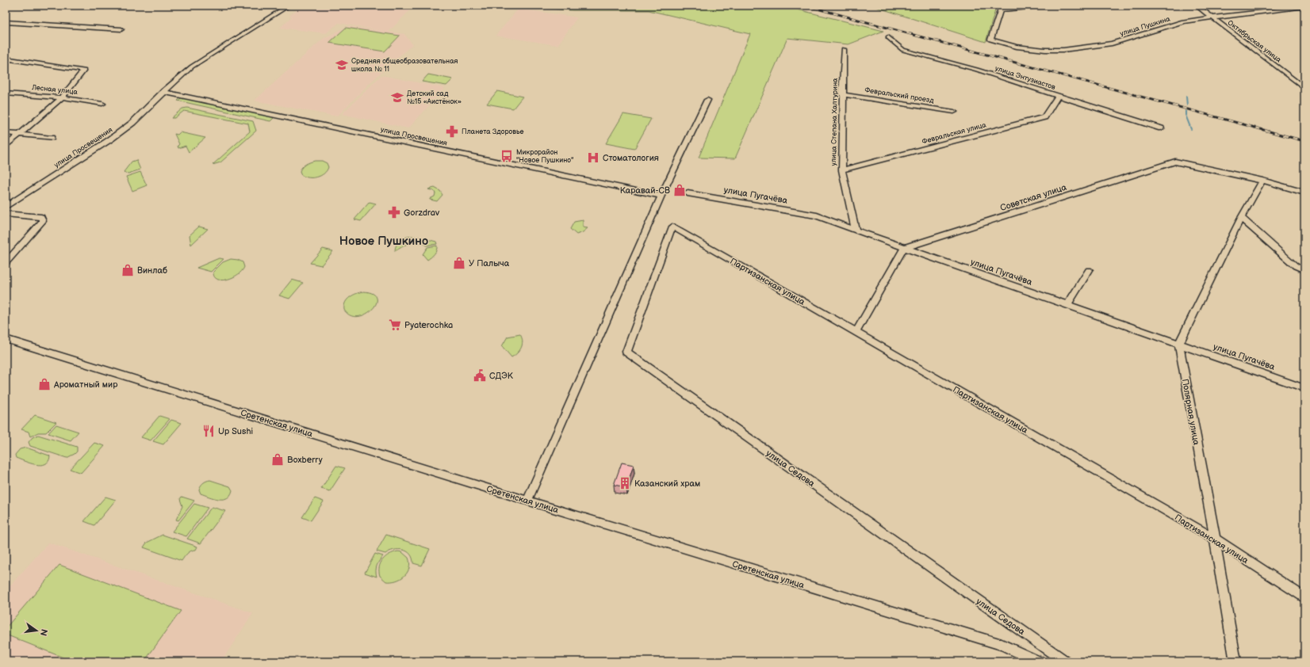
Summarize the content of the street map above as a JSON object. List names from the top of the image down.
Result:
{
  "streets": {
    "street": [
      "улица Пушкина",
      "Октябрьская улица",
      "улица Энтузиастов",
      "Лесная улица",
      "Февральский проезд",
      "улица Степана Халтурина",
      "Февральская улица",
      "улица Просвещения",
      "улица Пугачёва",
      "Советская улица",
      "Партизанская улица",
      "Полярная улица",
      "Сретенская улица",
      "улица Седова"
    ]
  },
  "crossings": [
    ["улица Пушкина", "Октябрьская улица"],
    ["улица Энтузиастов", "Февральская улица"],
    ["Февральский проезд", "улица Степана Халтурина"],
    ["улица Степана Халтурина", "Февральская улица"],
    ["улица Степана Халтурина", "улица Пугачёва"],
    ["улица Пугачёва", "Советская улица"],
    ["улица Пугачёва", "Полярная улица"],
    ["Партизанская улица", "Полярная улица"],
    ["Партизанская улица", "улица Седова"]
  ],
  "districts": ["Новое Пушкино"],
  "places": {
    "school or university": ["Средняя общеобразовательная школа № 11", "Детский сад №15 «Аистёнок»"],
    "pharmacy": ["Планета Здоровье", "Gorzdrav"],
    "bus stop": ["Микрорайон \"Новое Пушкино\""],
    "hospital": ["Стоматология"],
    "shop": [
      "Каравай-СВ",
      "У Палыча",
      "Винлаб",
      "Ароматный мир",
      "Boxberry"
    ],
    "supermarket": ["Pyaterochka"],
    "public building": ["СДЭК"],
    "restaurant": ["Up Sushi"],
    "building": ["Казанский храм"]
  },
  "north": "right"
}
